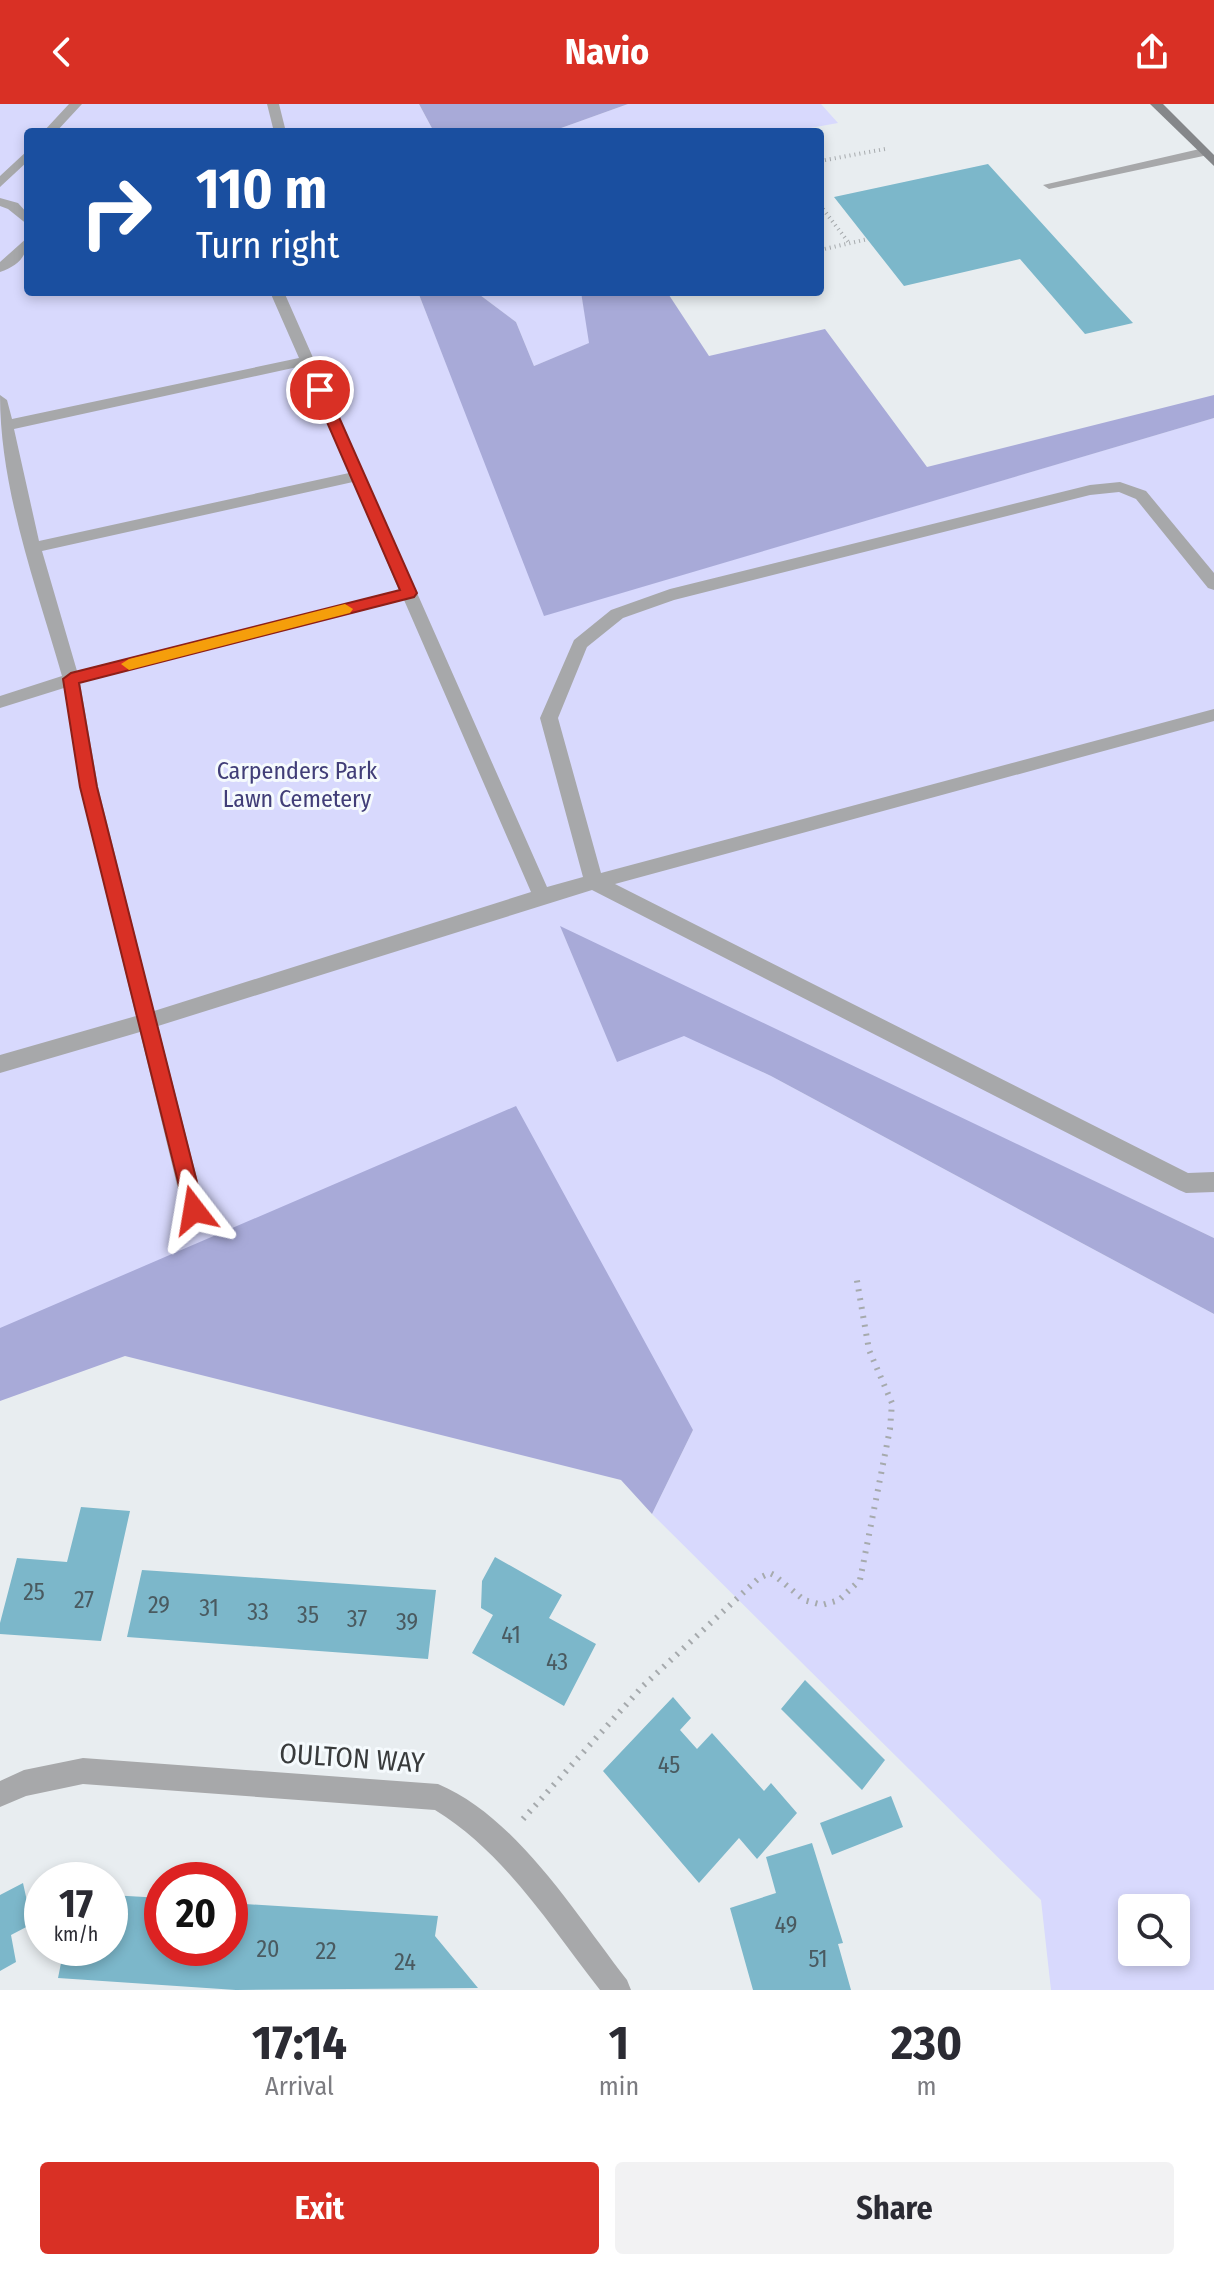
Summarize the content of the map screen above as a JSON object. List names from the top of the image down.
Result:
{
  "streets": {
    "street": ["OULTON WAY"]
  },
  "parks": ["Carpenders Park Lawn Cemetery"],
  "house_numbers": [
    "25",
    "27",
    "29",
    "31",
    "33",
    "35",
    "37",
    "39",
    "41",
    "43",
    "45",
    "49",
    "20",
    "22",
    "51",
    "24"
  ],
  "page": {
    "header": "Navio",
    "turn": ["110 m", "Turn right"],
    "speed": "17 km/h",
    "limit": "20",
    "eta": [
      "17:14",
      "Arrival",
      "1",
      "min",
      "230",
      "m"
    ],
    "buttons": ["Exit", "Share"]
  }
}
